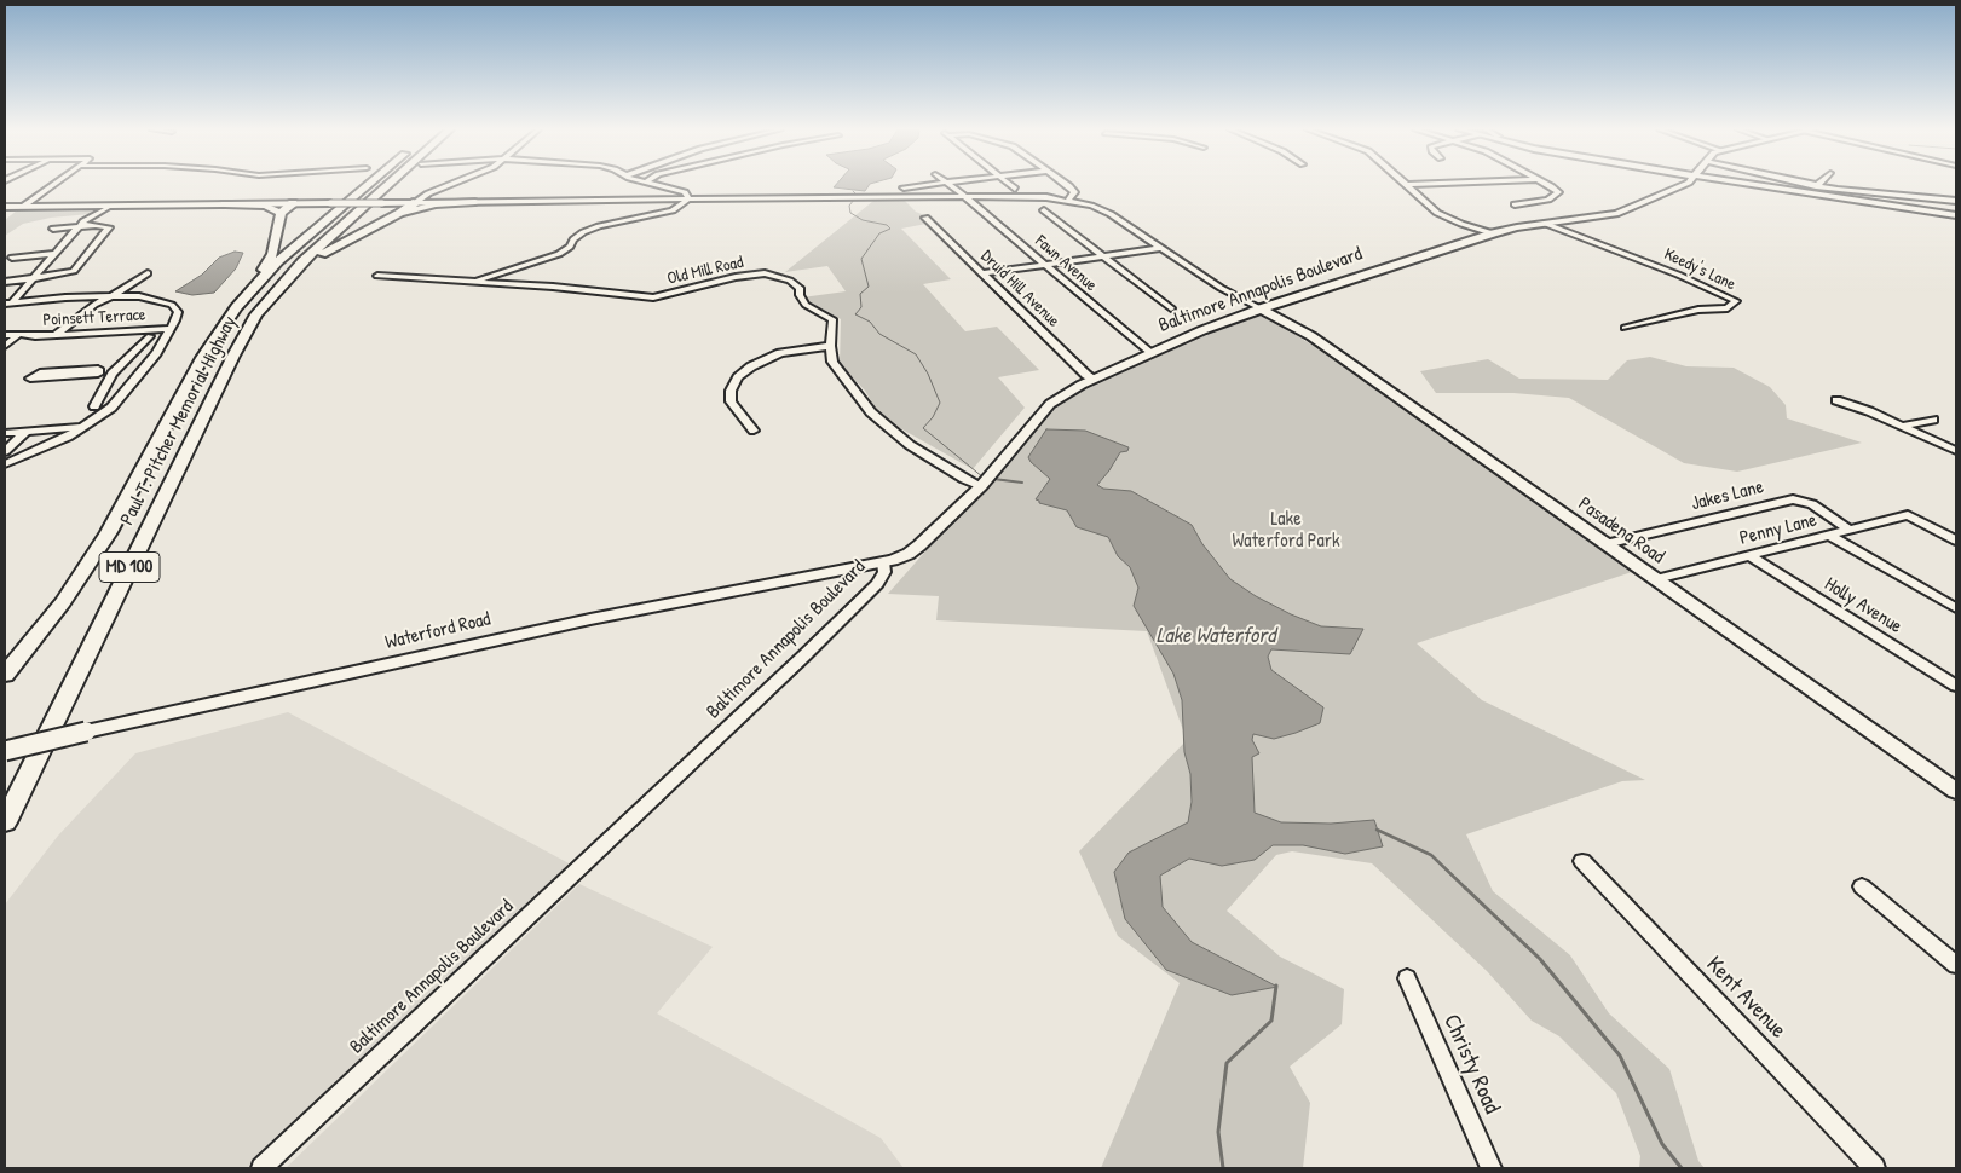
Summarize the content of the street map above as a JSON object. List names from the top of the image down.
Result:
{
  "streets": {
    "highway": ["Paul T. Pitcher Memorial Highway", "MD 100"],
    "main road": ["Baltimore Annapolis Boulevard", "Pasadena Road", "Waterford Road"],
    "street": [
      "Fawn Avenue",
      "Keedy's Lane",
      "Old Mill Road",
      "Druid Hill Avenue",
      "Poinsett Terrace",
      "Jakes Lane",
      "Penny Lane",
      "Holly Avenue",
      "Kent Avenue",
      "Christy Road"
    ]
  },
  "crossings": [
    ["Fawn Avenue", "Baltimore Annapolis Boulevard"],
    ["Keedy's Lane", "Baltimore Annapolis Boulevard"],
    ["Old Mill Road", "Baltimore Annapolis Boulevard"],
    ["Druid Hill Avenue", "Baltimore Annapolis Boulevard"],
    ["Baltimore Annapolis Boulevard", "Pasadena Road"],
    ["Baltimore Annapolis Boulevard", "Waterford Road"],
    ["Jakes Lane", "Penny Lane"],
    ["Jakes Lane", "Pasadena Road"],
    ["Penny Lane", "Pasadena Road"],
    ["Penny Lane", "Holly Avenue"]
  ],
  "water": ["Lake Waterford"],
  "parks": ["Lake Waterford Park"]
}
